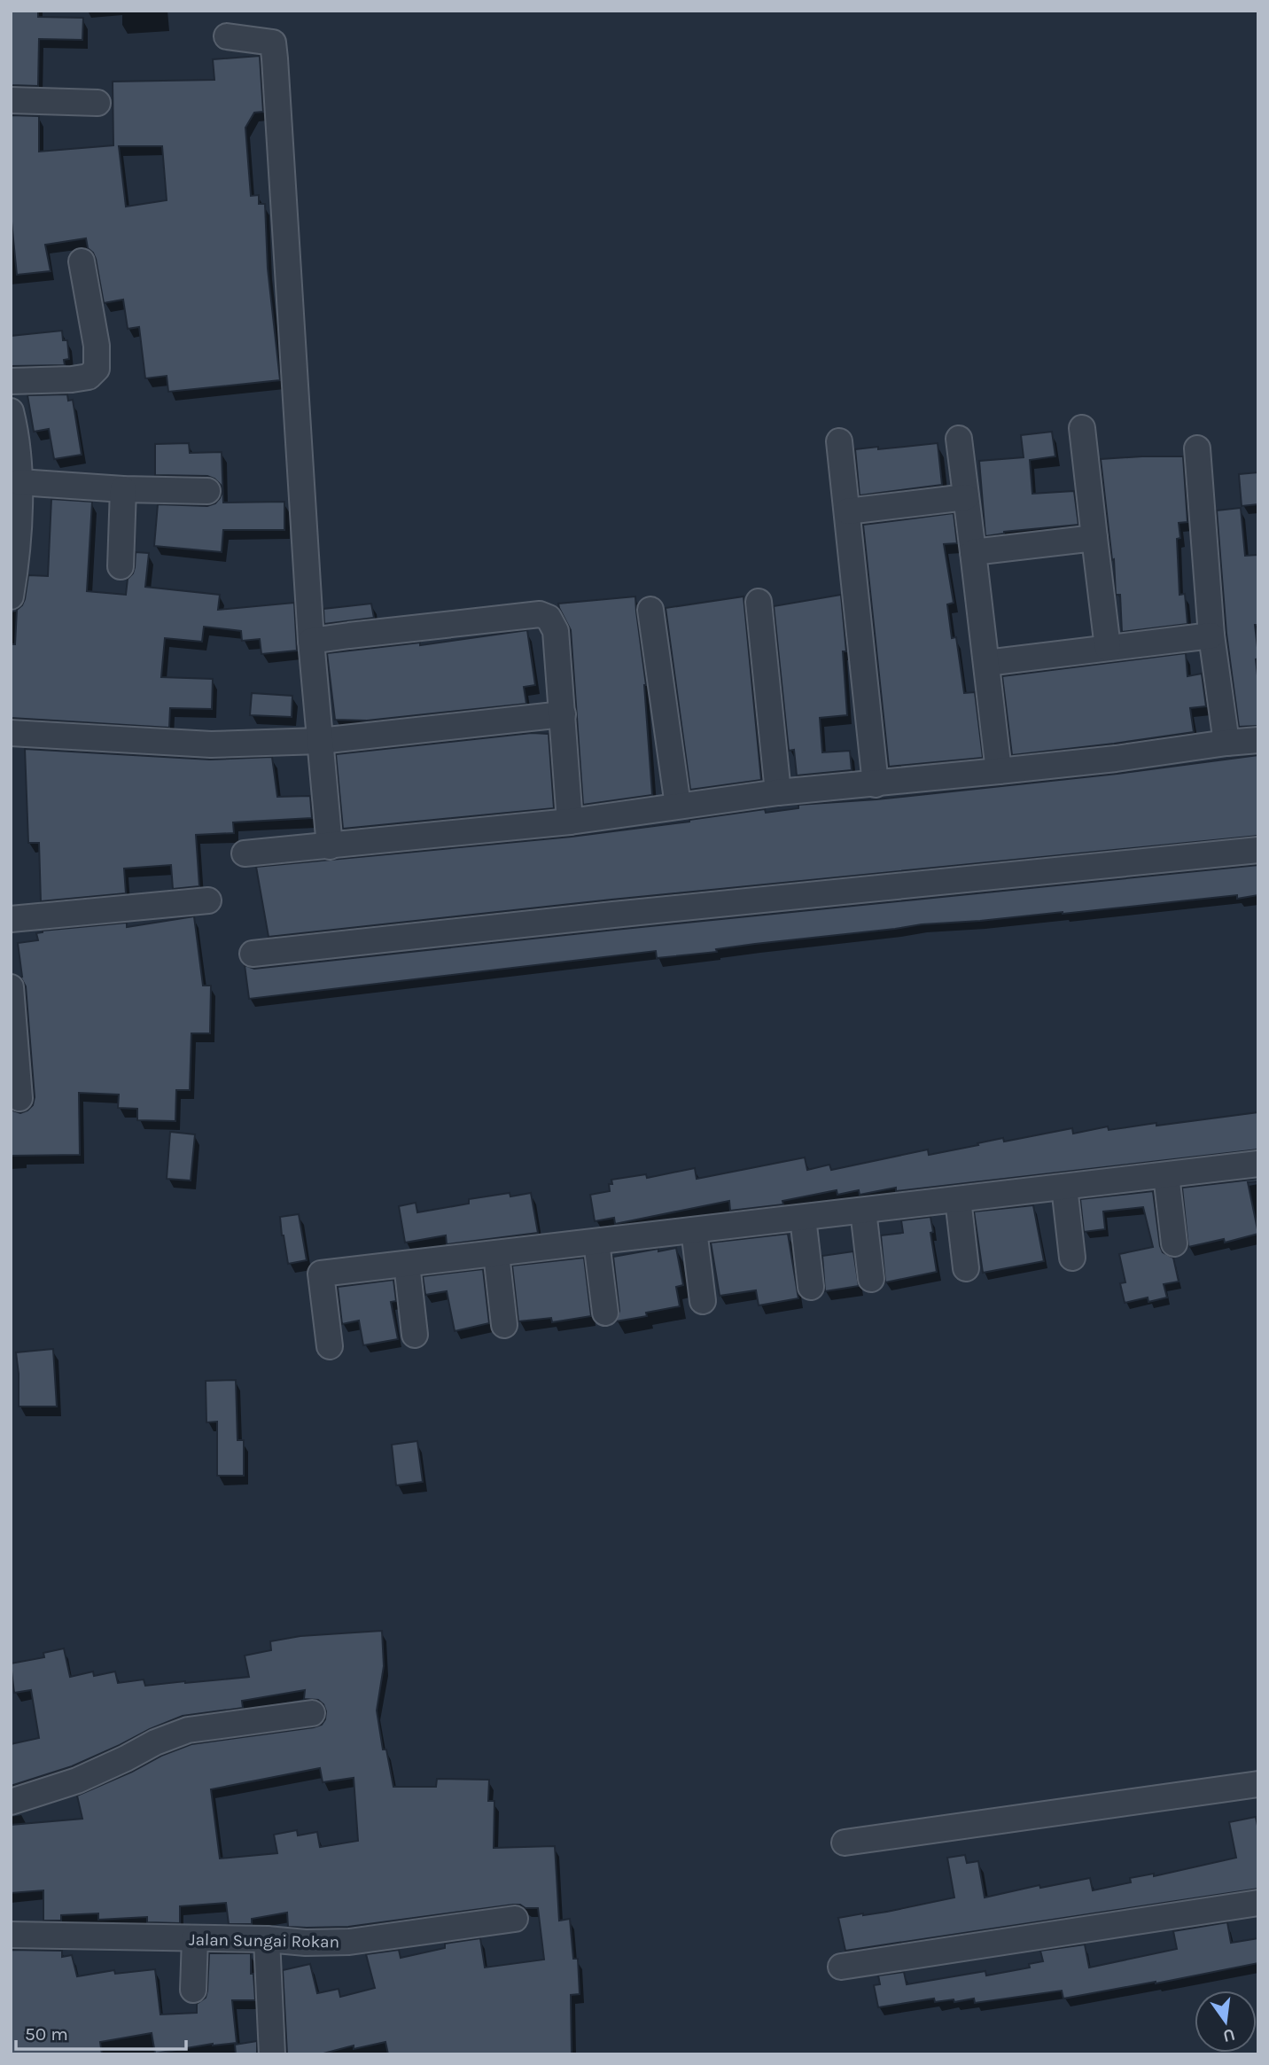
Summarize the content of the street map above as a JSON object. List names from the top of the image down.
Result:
{
  "streets": {
    "street": ["Jalan Sungai Rokan"]
  },
  "scale_bar": "50 m",
  "north": "bottom"
}
